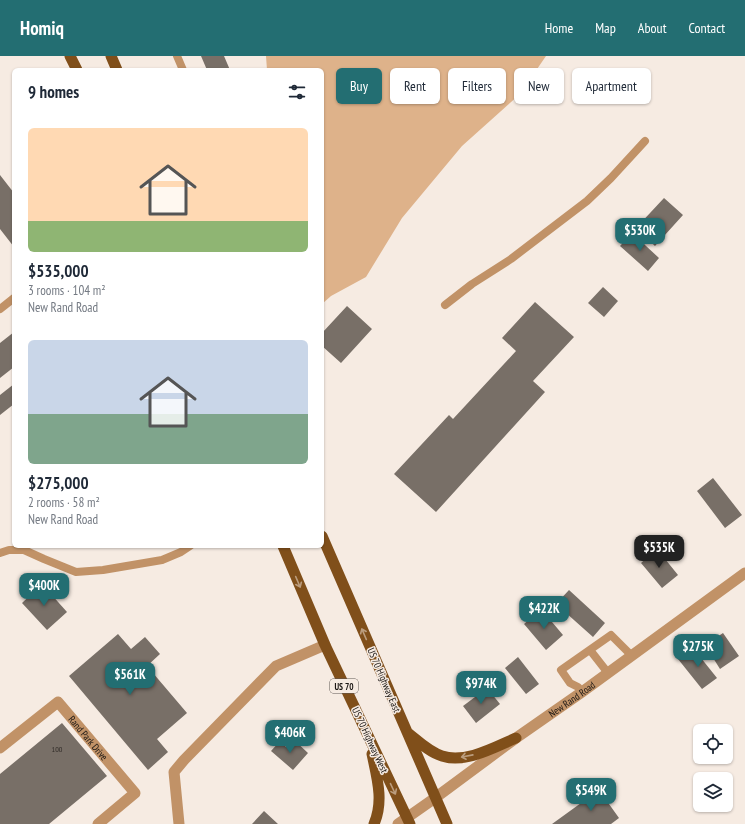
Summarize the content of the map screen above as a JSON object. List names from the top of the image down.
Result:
{
  "streets": {
    "main road": ["US 70 Highway East", "US 70", "US 70 Highway West"],
    "street": ["New Rand Road", "Rand Park Drive"]
  },
  "crossings": [
    ["US 70 Highway East", "New Rand Road"],
    ["New Rand Road", "US 70 Highway West"]
  ],
  "one_way": ["US 70 Highway East"],
  "house_numbers": ["100"],
  "page": {
    "header": "Homiq",
    "nav": [
      "Home",
      "Map",
      "About",
      "Contact"
    ],
    "chip": [
      "Buy",
      "Rent",
      "Filters",
      "New",
      "Apartment"
    ],
    "heading": "9 homes",
    "list": [
      {
        "name": "$535,000",
        "note": "3 rooms · 104 m² · New Rand Road"
      },
      {
        "name": "$275,000",
        "note": "2 rooms · 58 m² · New Rand Road"
      }
    ],
    "price": [
      "$530K",
      "$535K",
      "$400K",
      "$422K",
      "$275K",
      "$561K",
      "$974K",
      "$406K",
      "$549K"
    ]
  }
}
